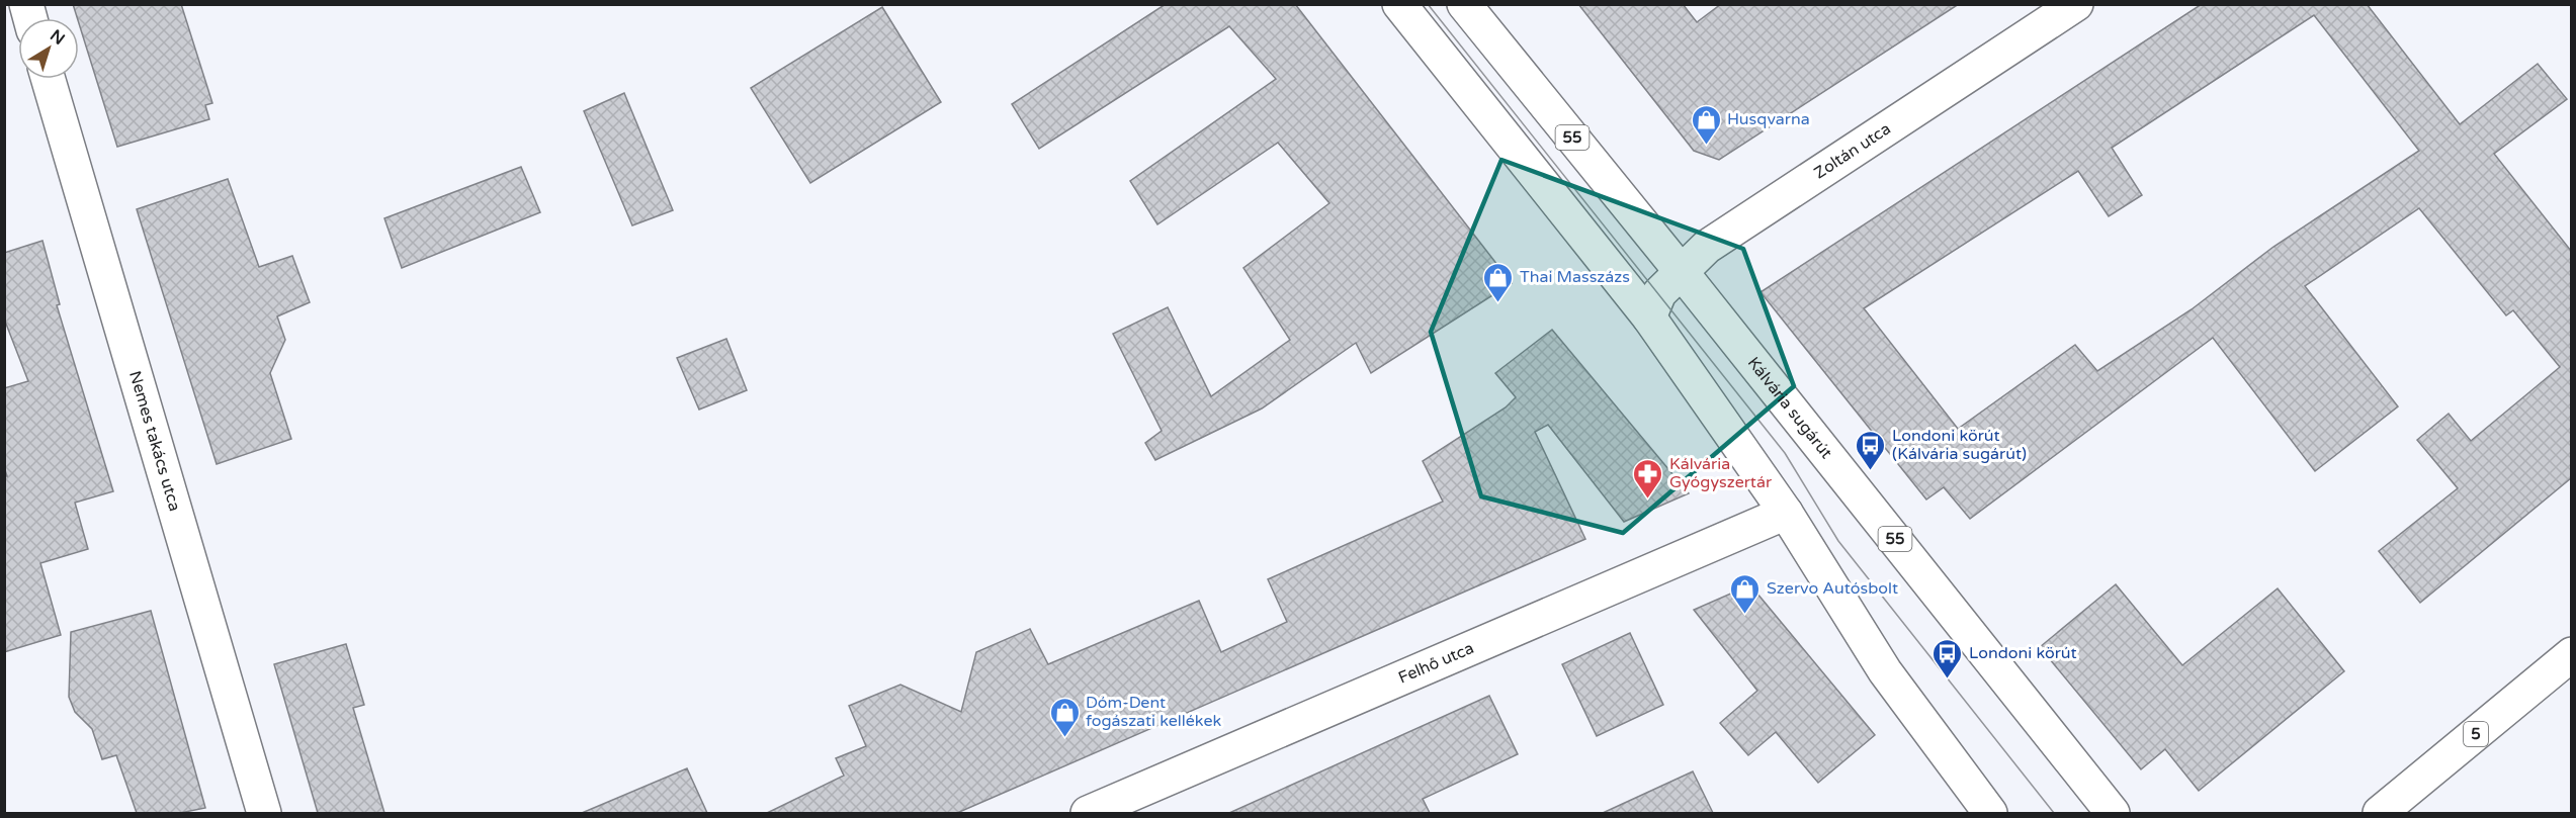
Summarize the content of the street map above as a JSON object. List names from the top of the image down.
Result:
{
  "streets": {
    "main road": [
      "55",
      "Zoltán utca",
      "Kálvária sugárút",
      "Nemes takács utca",
      "Felhő utca",
      "5"
    ]
  },
  "crossings": [
    ["Zoltán utca", "Kálvária sugárút"]
  ],
  "places": {
    "shop": [
      "Husqvarna",
      "Thai Masszázs",
      "Szervo Autósbolt",
      "Dóm-Dent fogászati kellékek"
    ],
    "bus stop": ["Londoni körút (Kálvária sugárút)", "Londoni körút"],
    "pharmacy": ["Kálvária Gyógyszertár"]
  },
  "north": "top right"
}
